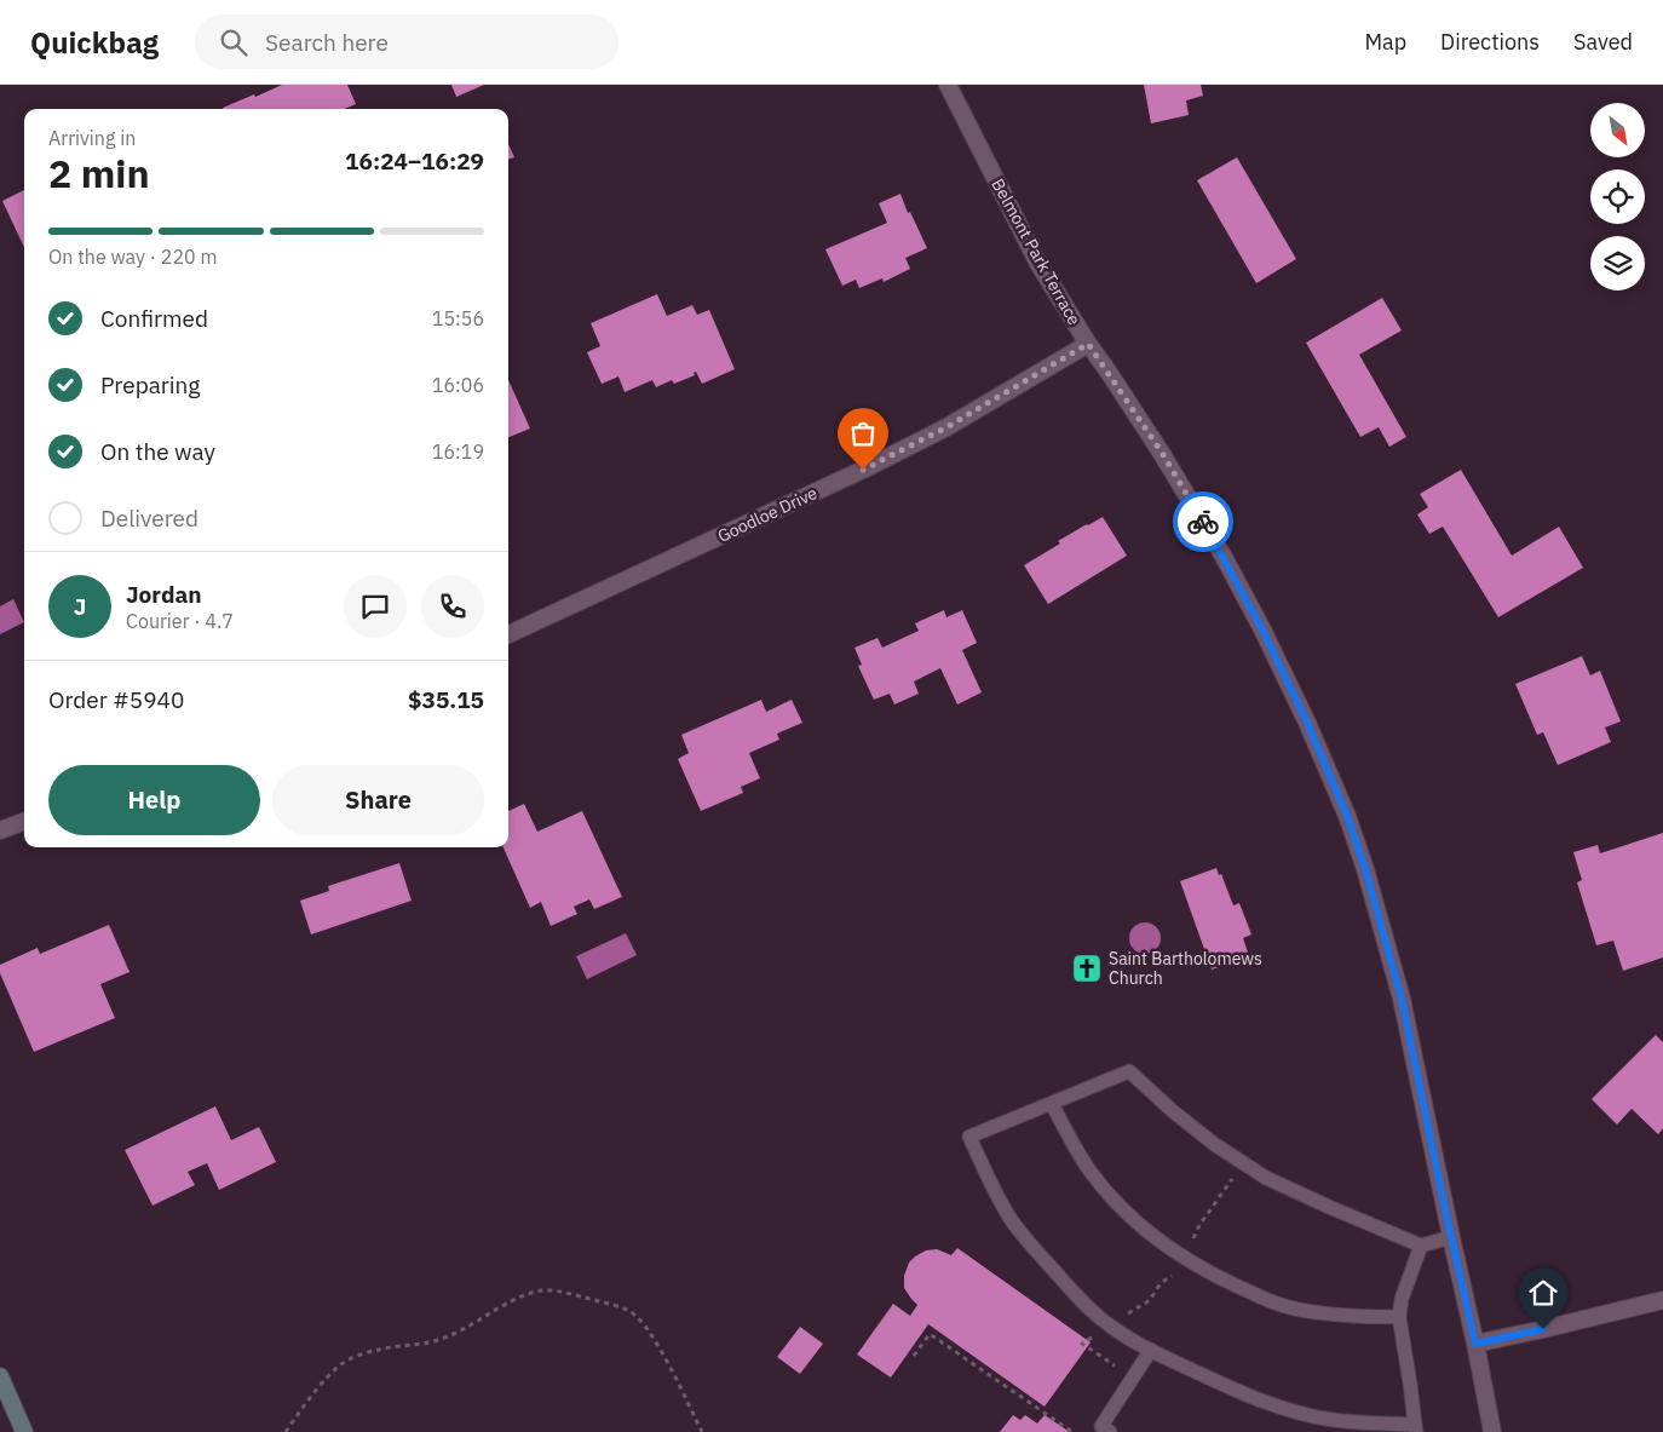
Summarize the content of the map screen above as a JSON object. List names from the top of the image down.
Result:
{
  "streets": {
    "street": ["Belmont Park Terrace", "Goodloe Drive"]
  },
  "crossings": [
    ["Belmont Park Terrace", "Goodloe Drive"]
  ],
  "places": {
    "church": ["Saint Bartholomews Church"]
  },
  "north": "bottom right",
  "page": {
    "header": "Quickbag",
    "search": "Search here",
    "nav": ["Map", "Directions", "Saved"],
    "heading": ["2 min", "Arriving in", "16:24–16:29"],
    "panel": [
      "Jordan",
      "Courier · 4.7",
      "Order #5940",
      "$35.15"
    ],
    "bar": "On the way · 220 m",
    "list": [
      ["Confirmed", "15:56"],
      ["Preparing", "16:06"],
      ["On the way", "16:19"],
      "Delivered"
    ],
    "round": "J",
    "buttons": ["Help", "Share"]
  }
}
